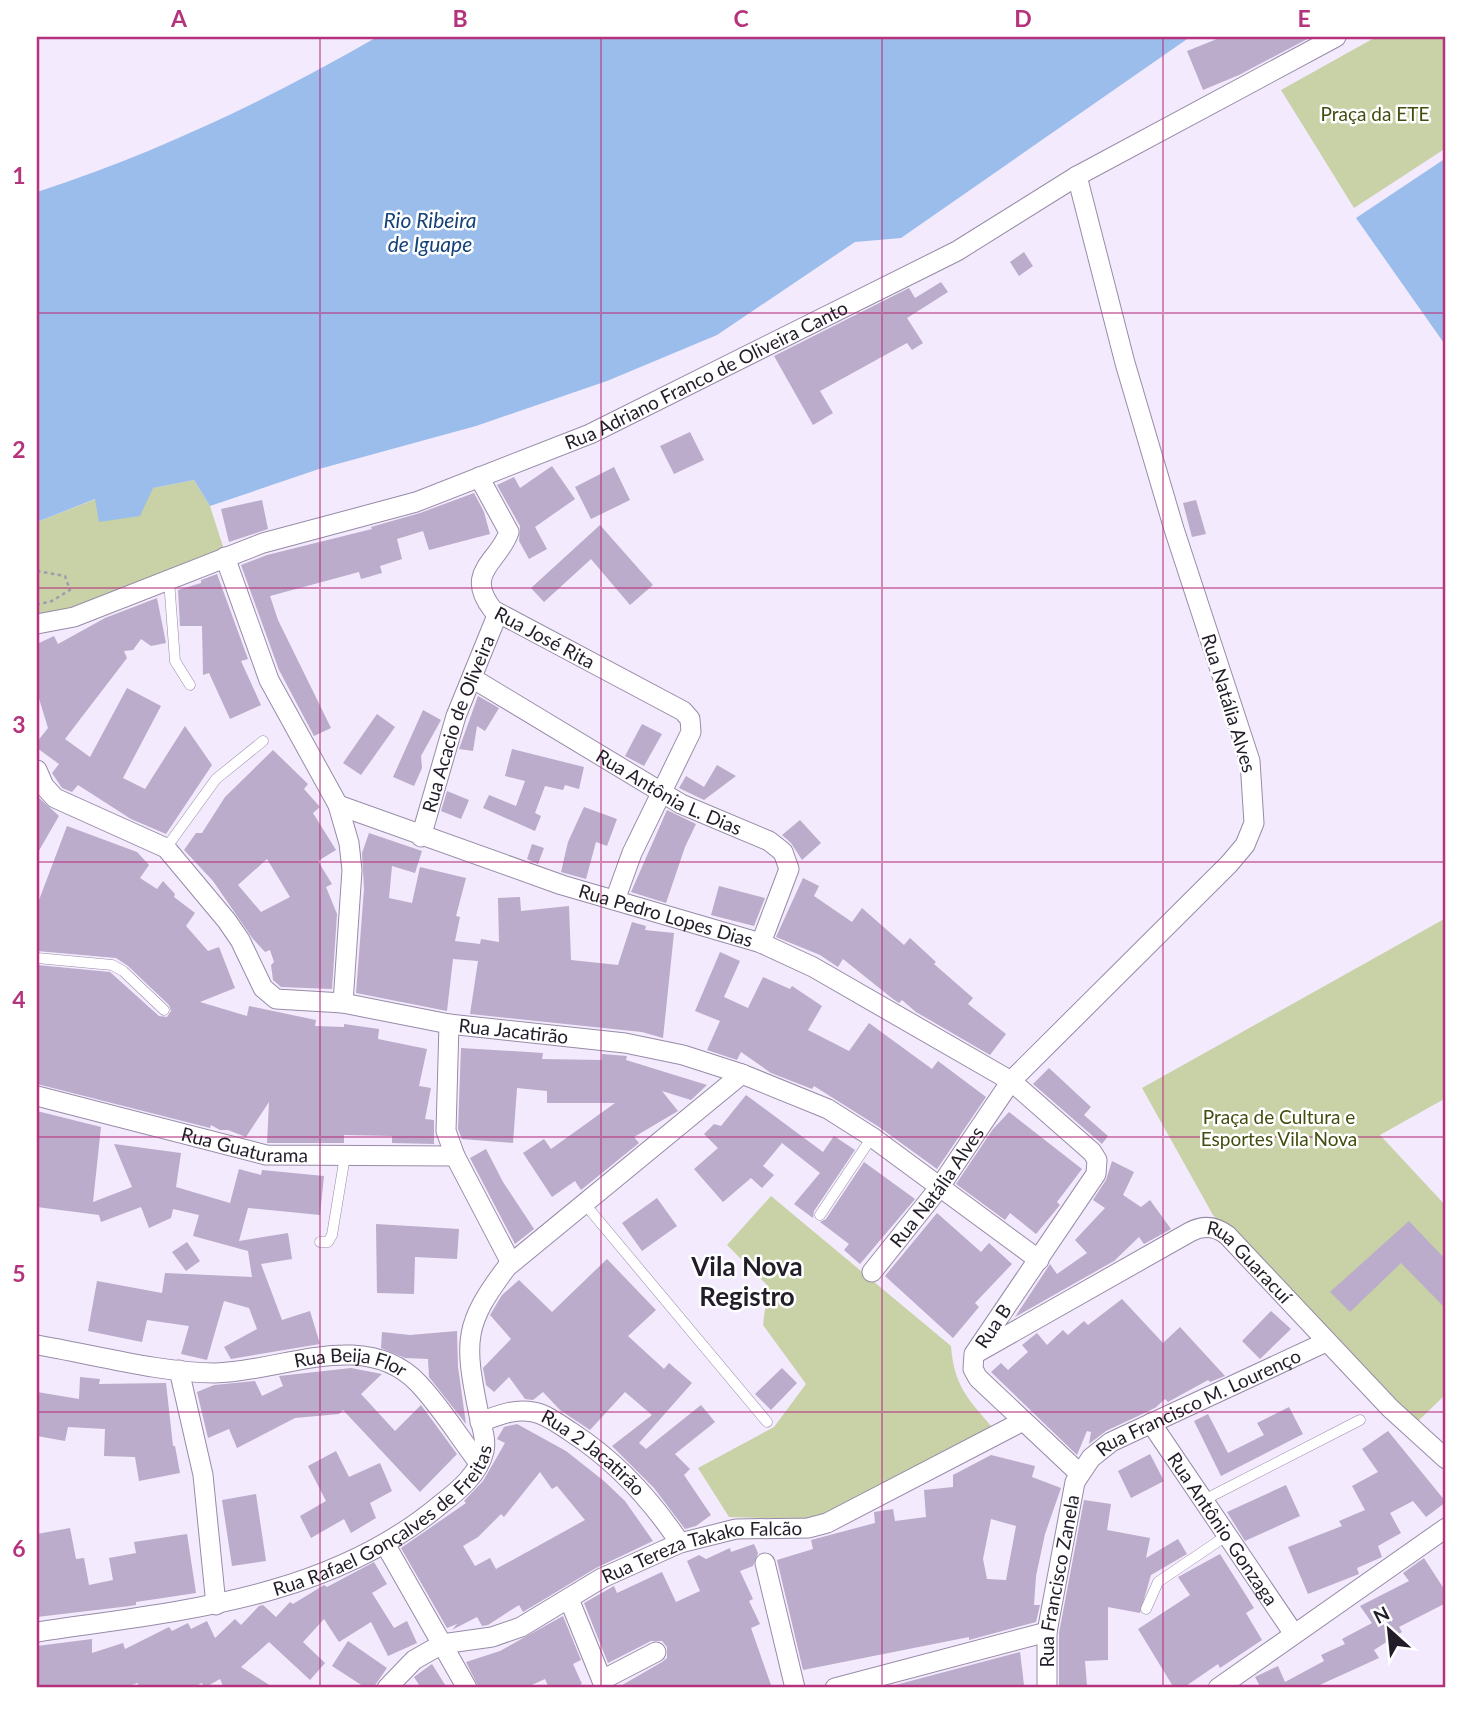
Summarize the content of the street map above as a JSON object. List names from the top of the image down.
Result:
{
  "streets": {
    "street": [
      "Rua Adriano Franco de Oliveira Canto",
      "Rua José Rita",
      "Rua Natália Alves",
      "Rua Acacio de Oliveira",
      "Rua Antônia L. Dias",
      "Rua Pedro Lopes Dias",
      "Rua Jacatirão",
      "Rua Guaturama",
      "Rua Guaracuí",
      "Rua B",
      "Rua Beija Flor",
      "Rua Francisco M. Lourenço",
      "Rua 2 Jacatirão",
      "Rua Rafael Gonçalves de Freitas",
      "Rua Antônio Gonzaga",
      "Rua Tereza Takako Falcão",
      "Rua Francisco Zanela"
    ]
  },
  "crossings": [
    ["Rua Adriano Franco de Oliveira Canto", "Rua José Rita"],
    ["Rua Adriano Franco de Oliveira Canto", "Rua Natália Alves"],
    ["Rua José Rita", "Rua Acacio de Oliveira"],
    ["Rua José Rita", "Rua Antônia L. Dias"],
    ["Rua Natália Alves", "Rua Pedro Lopes Dias"],
    ["Rua Natália Alves", "Rua Jacatirão"],
    ["Rua Acacio de Oliveira", "Rua Antônia L. Dias"],
    ["Rua Acacio de Oliveira", "Rua Pedro Lopes Dias"],
    ["Rua Antônia L. Dias", "Rua Pedro Lopes Dias"],
    ["Rua Pedro Lopes Dias", "Rua Jacatirão"],
    ["Rua Pedro Lopes Dias", "Rua B"],
    ["Rua Jacatirão", "Rua B"],
    ["Rua Jacatirão", "Rua Rafael Gonçalves de Freitas"],
    ["Rua Guaracuí", "Rua B"],
    ["Rua Guaracuí", "Rua Francisco M. Lourenço"],
    ["Rua B", "Rua Francisco M. Lourenço"],
    ["Rua B", "Rua Tereza Takako Falcão"],
    ["Rua B", "Rua Francisco Zanela"],
    ["Rua Beija Flor", "Rua Rafael Gonçalves de Freitas"],
    ["Rua Francisco M. Lourenço", "Rua Antônio Gonzaga"],
    ["Rua Francisco M. Lourenço", "Rua Francisco Zanela"],
    ["Rua 2 Jacatirão", "Rua Rafael Gonçalves de Freitas"],
    ["Rua 2 Jacatirão", "Rua Tereza Takako Falcão"]
  ],
  "districts": ["Vila Nova Registro"],
  "water": ["Rio Ribeira de Iguape"],
  "parks": ["Praça da ETE", "Praça de Cultura e Esportes Vila Nova"],
  "north": "top left",
  "grid": {
    "columns": [
      "A",
      "B",
      "C",
      "D",
      "E"
    ],
    "rows": [
      "1",
      "2",
      "3",
      "4",
      "5",
      "6"
    ]
  }
}
